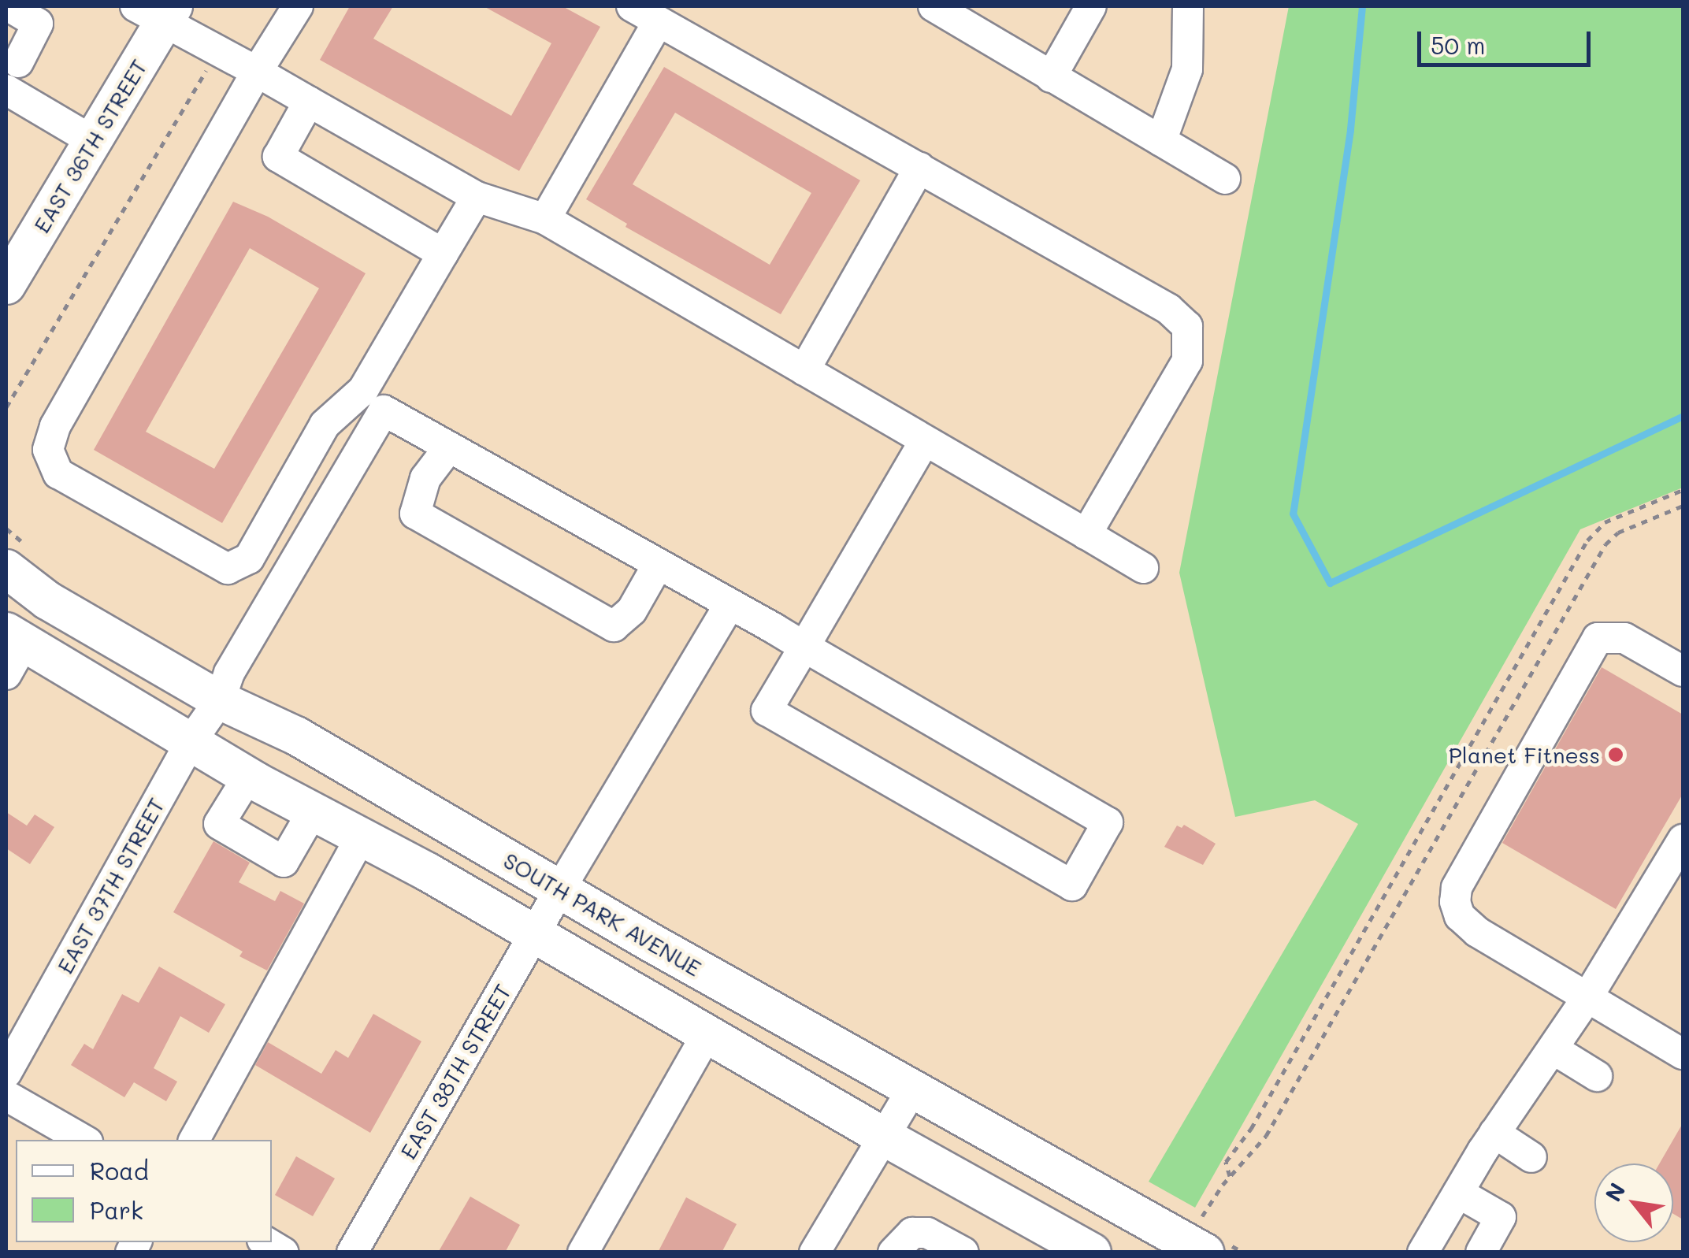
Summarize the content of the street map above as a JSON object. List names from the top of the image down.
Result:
{
  "streets": {
    "main road": ["EAST 36TH STREET", "SOUTH PARK AVENUE"],
    "street": ["EAST 37TH STREET", "EAST 38TH STREET"]
  },
  "crossings": [
    ["EAST 37TH STREET", "SOUTH PARK AVENUE"],
    ["SOUTH PARK AVENUE", "EAST 38TH STREET"]
  ],
  "places": ["Planet Fitness"],
  "legend": ["Road", "Park"],
  "scale_bar": "50 m",
  "north": "top left"
}
